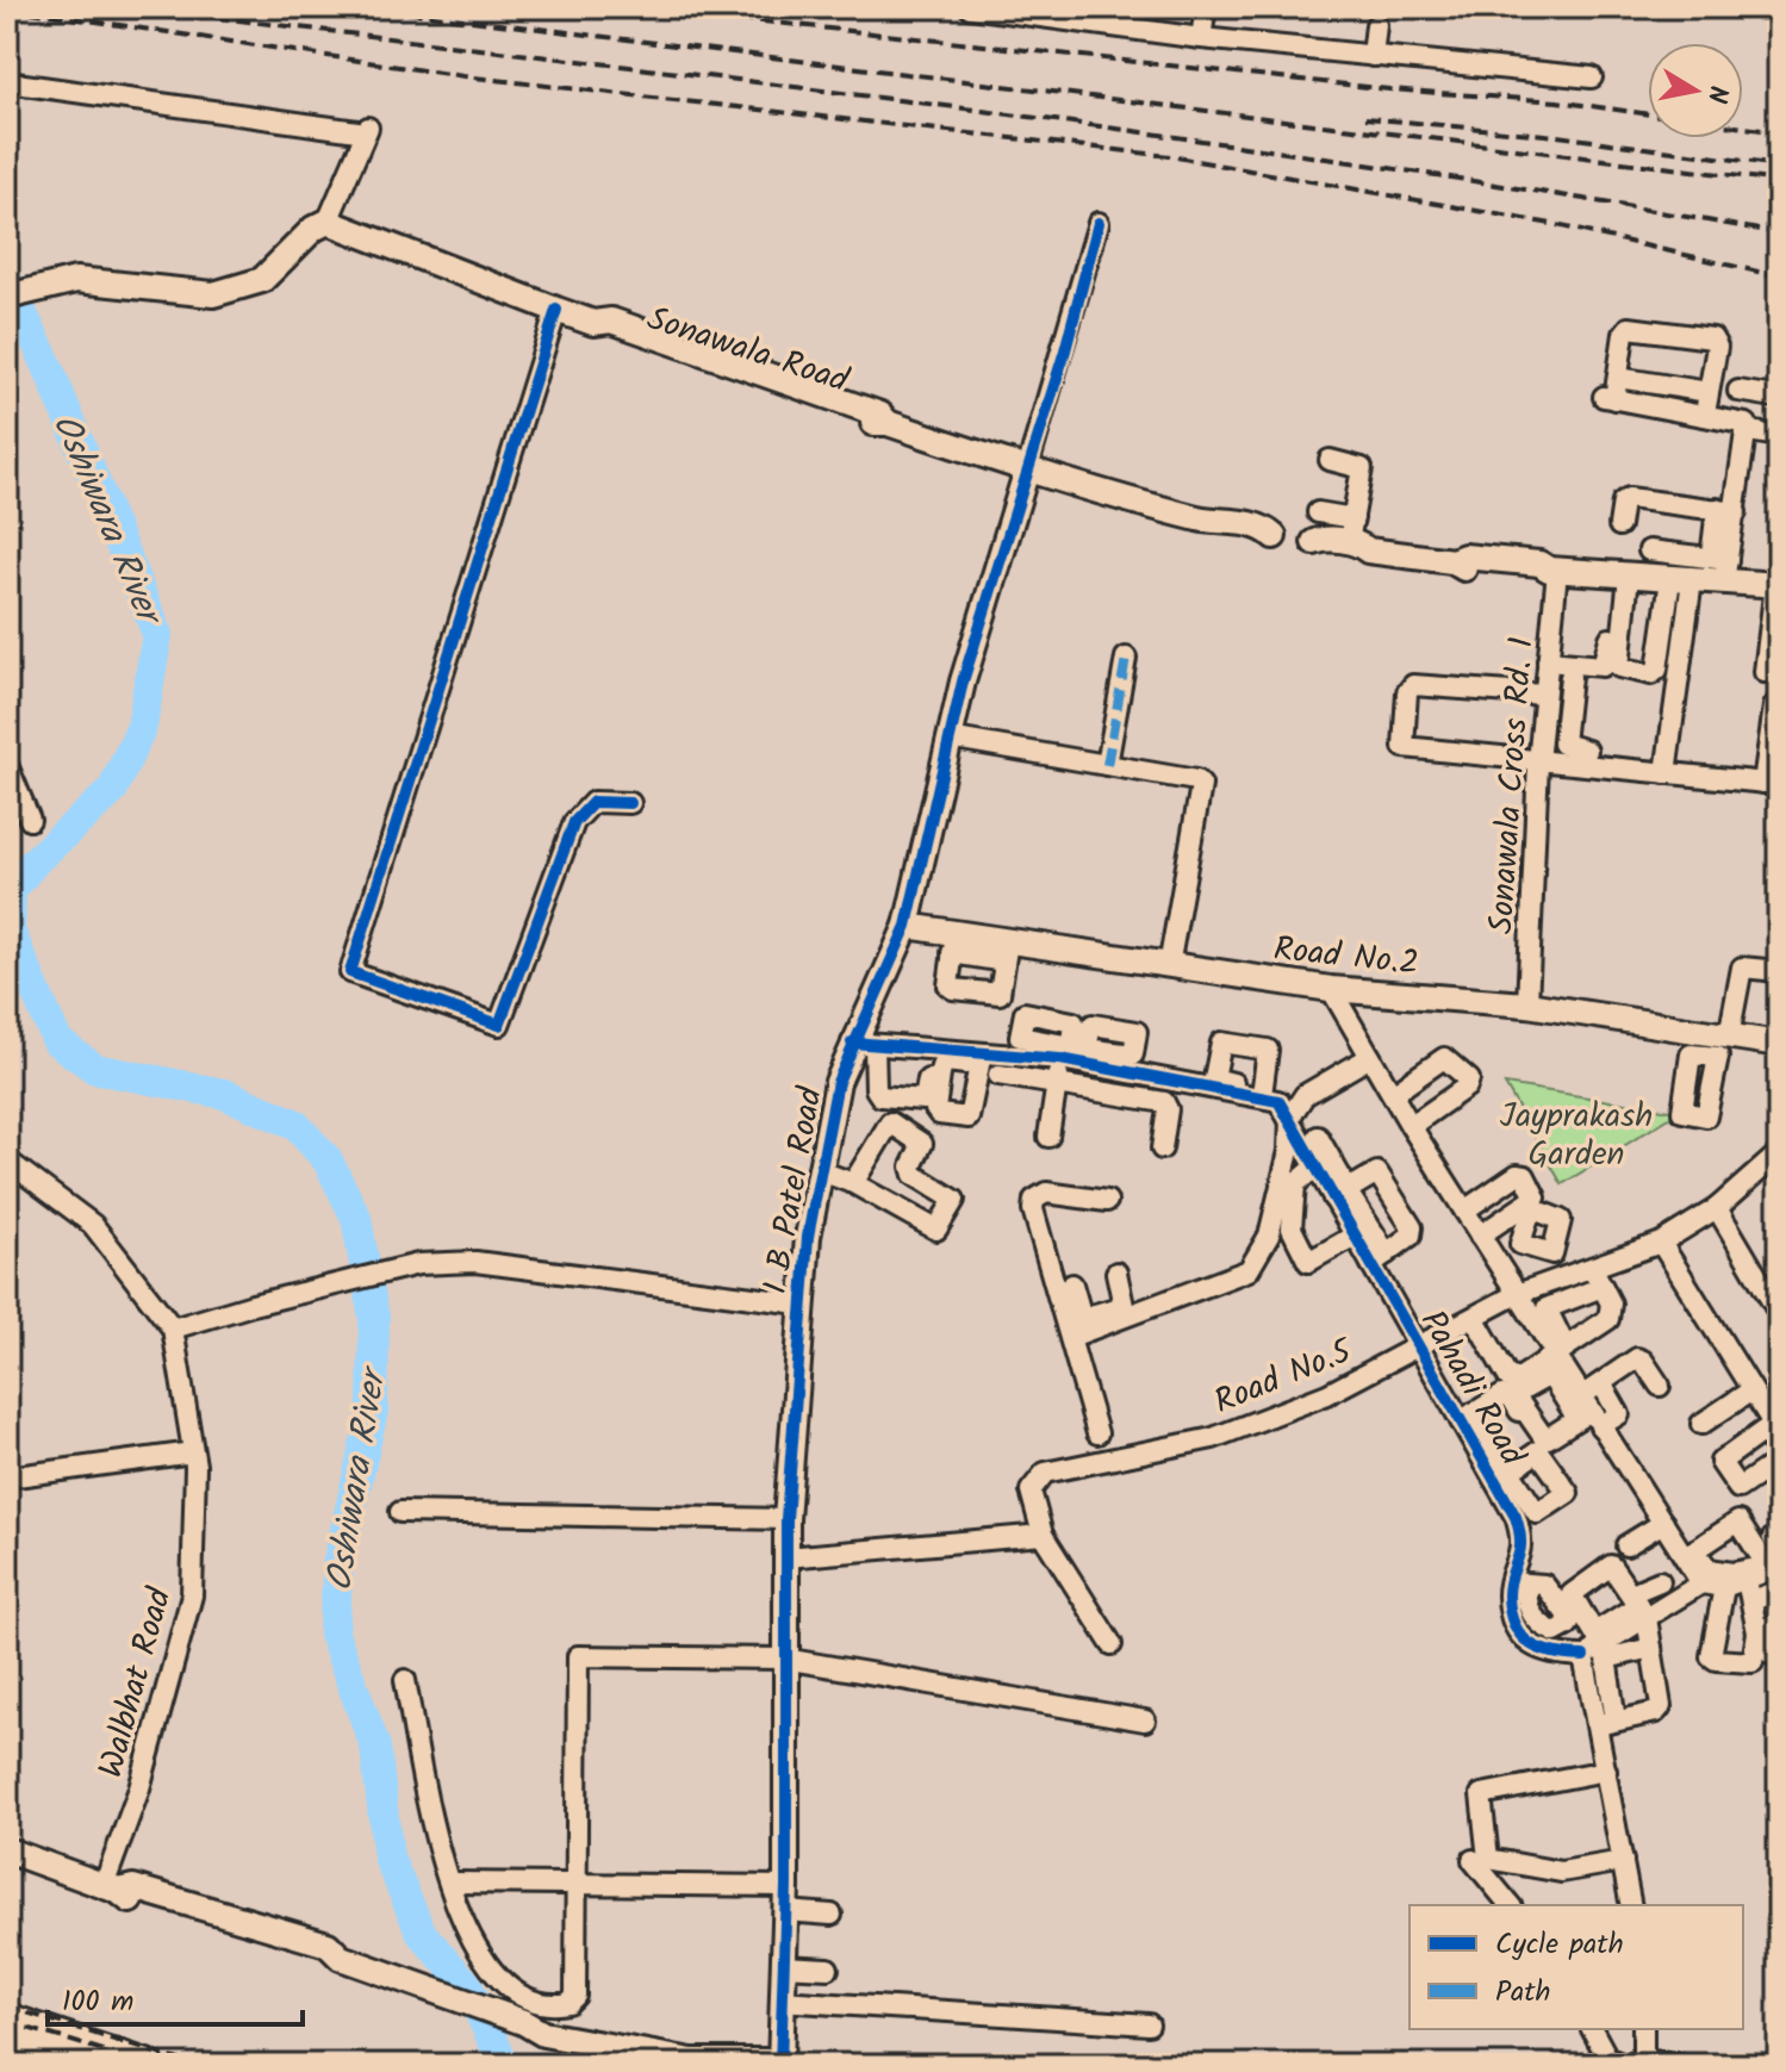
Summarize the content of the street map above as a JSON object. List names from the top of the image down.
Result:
{
  "streets": {
    "street": [
      "Sonawala Road",
      "Sonawala Cross Rd. 1",
      "Road No.2",
      "I B Patel Road",
      "Road No.5",
      "Pahadi Road",
      "Walbhat Road"
    ]
  },
  "crossings": [
    ["Sonawala Road", "Sonawala Cross Rd. 1"],
    ["Sonawala Road", "I B Patel Road"],
    ["Sonawala Cross Rd. 1", "Road No.2"],
    ["Road No.2", "I B Patel Road"],
    ["Road No.5", "Pahadi Road"]
  ],
  "water": ["Oshiwara River"],
  "parks": ["Jayprakash Garden"],
  "legend": ["Cycle path", "Path"],
  "scale_bar": "100 m",
  "north": "right"
}
